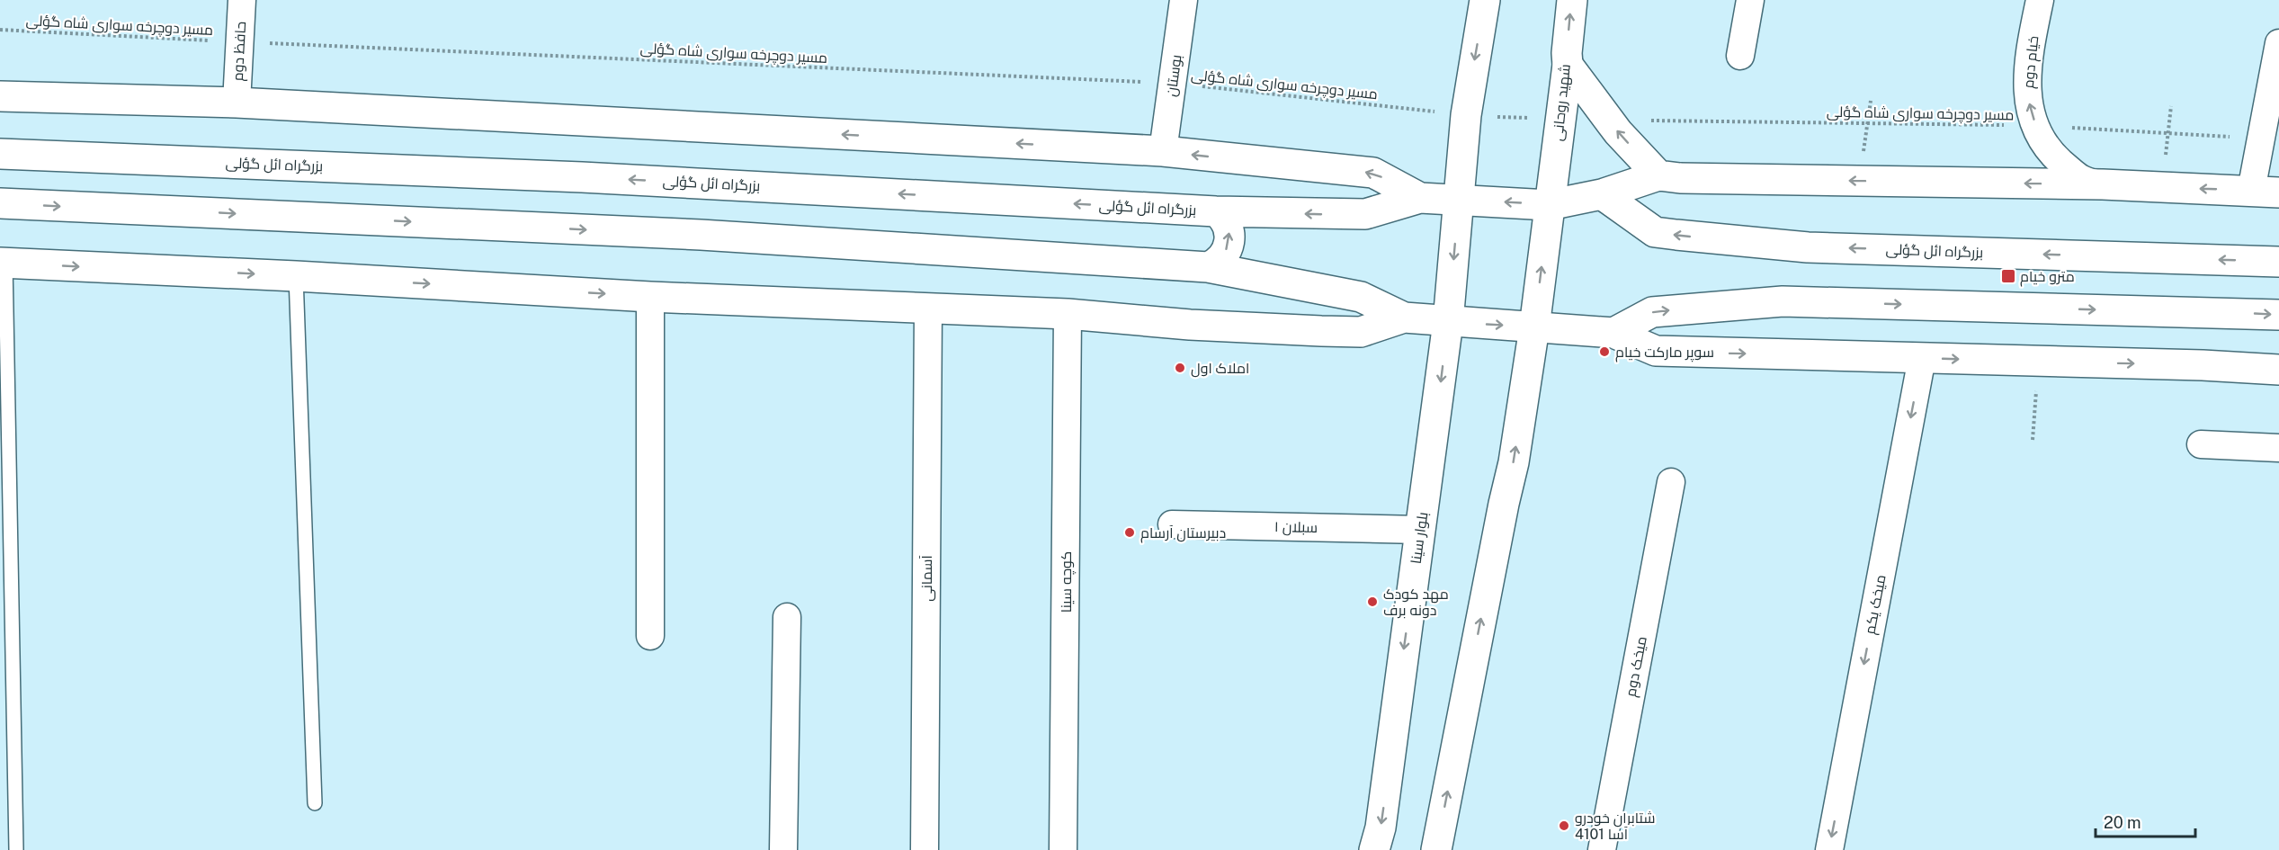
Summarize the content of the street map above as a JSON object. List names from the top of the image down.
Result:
{
  "streets": {
    "main road": ["شهید روحانی", "بزرگراه ائل گؤلی", "بلوار سینا"],
    "street": [
      "حافظ دوم",
      "خیام دوم",
      "بوستان",
      "سبلان ۱",
      "آسمانی",
      "کوچه سینا",
      "میخک یکم",
      "میخک دوم"
    ],
    "path": ["مسیر دوچرخه سواری شاه گؤلی"]
  },
  "crossings": [
    ["مسیر دوچرخه سواری شاه گؤلی", "حافظ دوم"],
    ["مسیر دوچرخه سواری شاه گؤلی", "خیام دوم"],
    ["مسیر دوچرخه سواری شاه گؤلی", "بوستان"],
    ["مسیر دوچرخه سواری شاه گؤلی", "شهید روحانی"],
    ["سبلان ۱", "بلوار سینا"]
  ],
  "one_way": ["خیام دوم", "میخک یکم"],
  "places": {
    "transit": ["مترو خیام"],
    "other": [
      "سوپر مارکت خیام",
      "املاک اول",
      "دبیرستان آرسام",
      "مهد کودک دونه برف",
      "شتابران خودرو 4101 آسا"
    ]
  },
  "scale_bar": "20 m"
}
